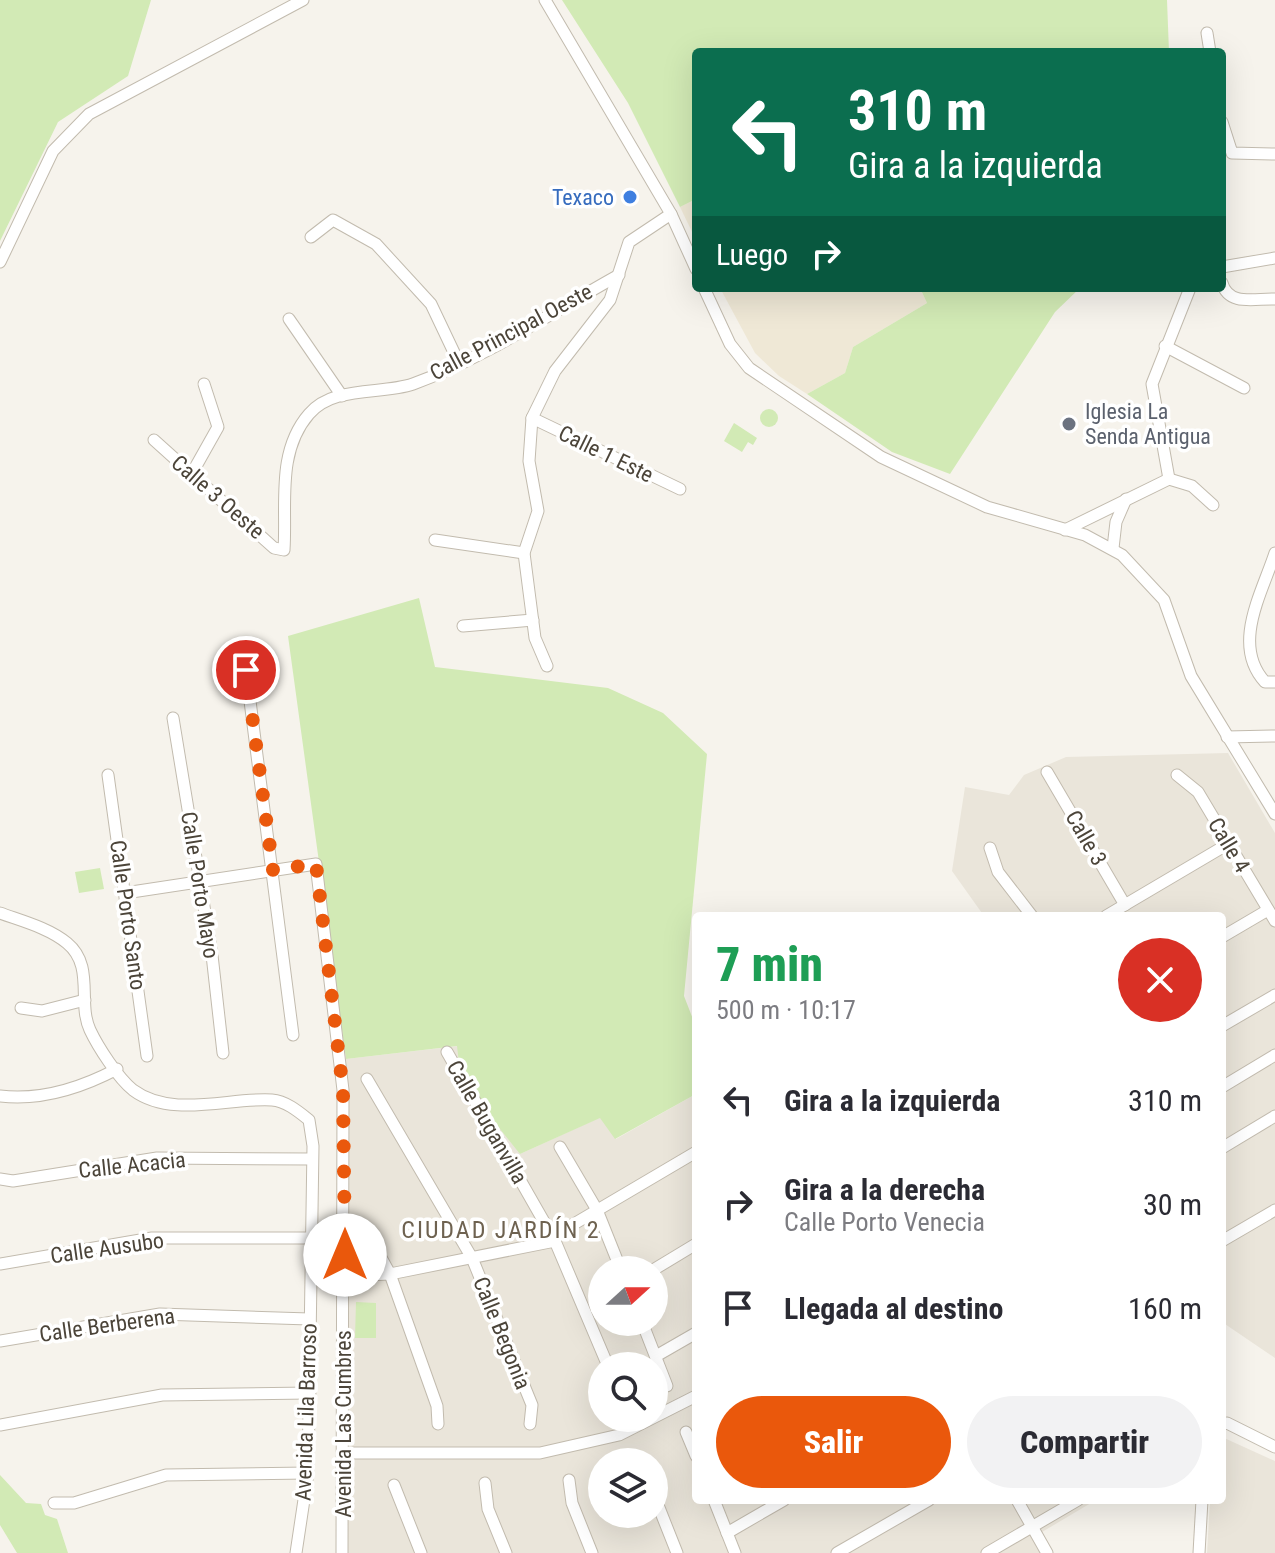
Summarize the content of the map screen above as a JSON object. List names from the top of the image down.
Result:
{
  "streets": {
    "street": [
      "Calle Principal Oeste",
      "Calle 1 Este",
      "Calle 3 Oeste",
      "Calle 3",
      "Calle 4",
      "Calle Porto Mayo",
      "Calle Porto Santo",
      "Calle Buganvilla",
      "Calle Acacia",
      "Calle Ausubo",
      "Calle Berberena",
      "Calle Begonia",
      "Avenida Lila Barroso",
      "Avenida Las Cumbres"
    ]
  },
  "crossings": [
    ["Calle Principal Oeste", "Calle 3 Oeste"],
    ["Calle Acacia", "Avenida Lila Barroso"],
    ["Calle Ausubo", "Avenida Lila Barroso"],
    ["Calle Berberena", "Avenida Lila Barroso"]
  ],
  "districts": ["CIUDAD JARDÍN 2"],
  "places": ["Texaco", "Iglesia La Senda Antigua"],
  "north": "right",
  "page": {
    "turn": ["310 m", "Gira a la izquierda"],
    "then": "Luego",
    "heading": ["7 min", "500 m · 10:17"],
    "list": [
      {
        "name": "Gira a la izquierda",
        "value": "310 m"
      },
      {
        "name": "Gira a la derecha",
        "note": "Calle Porto Venecia",
        "value": "30 m"
      },
      {
        "name": "Llegada al destino",
        "value": "160 m"
      }
    ],
    "buttons": ["Salir", "Compartir"]
  }
}
